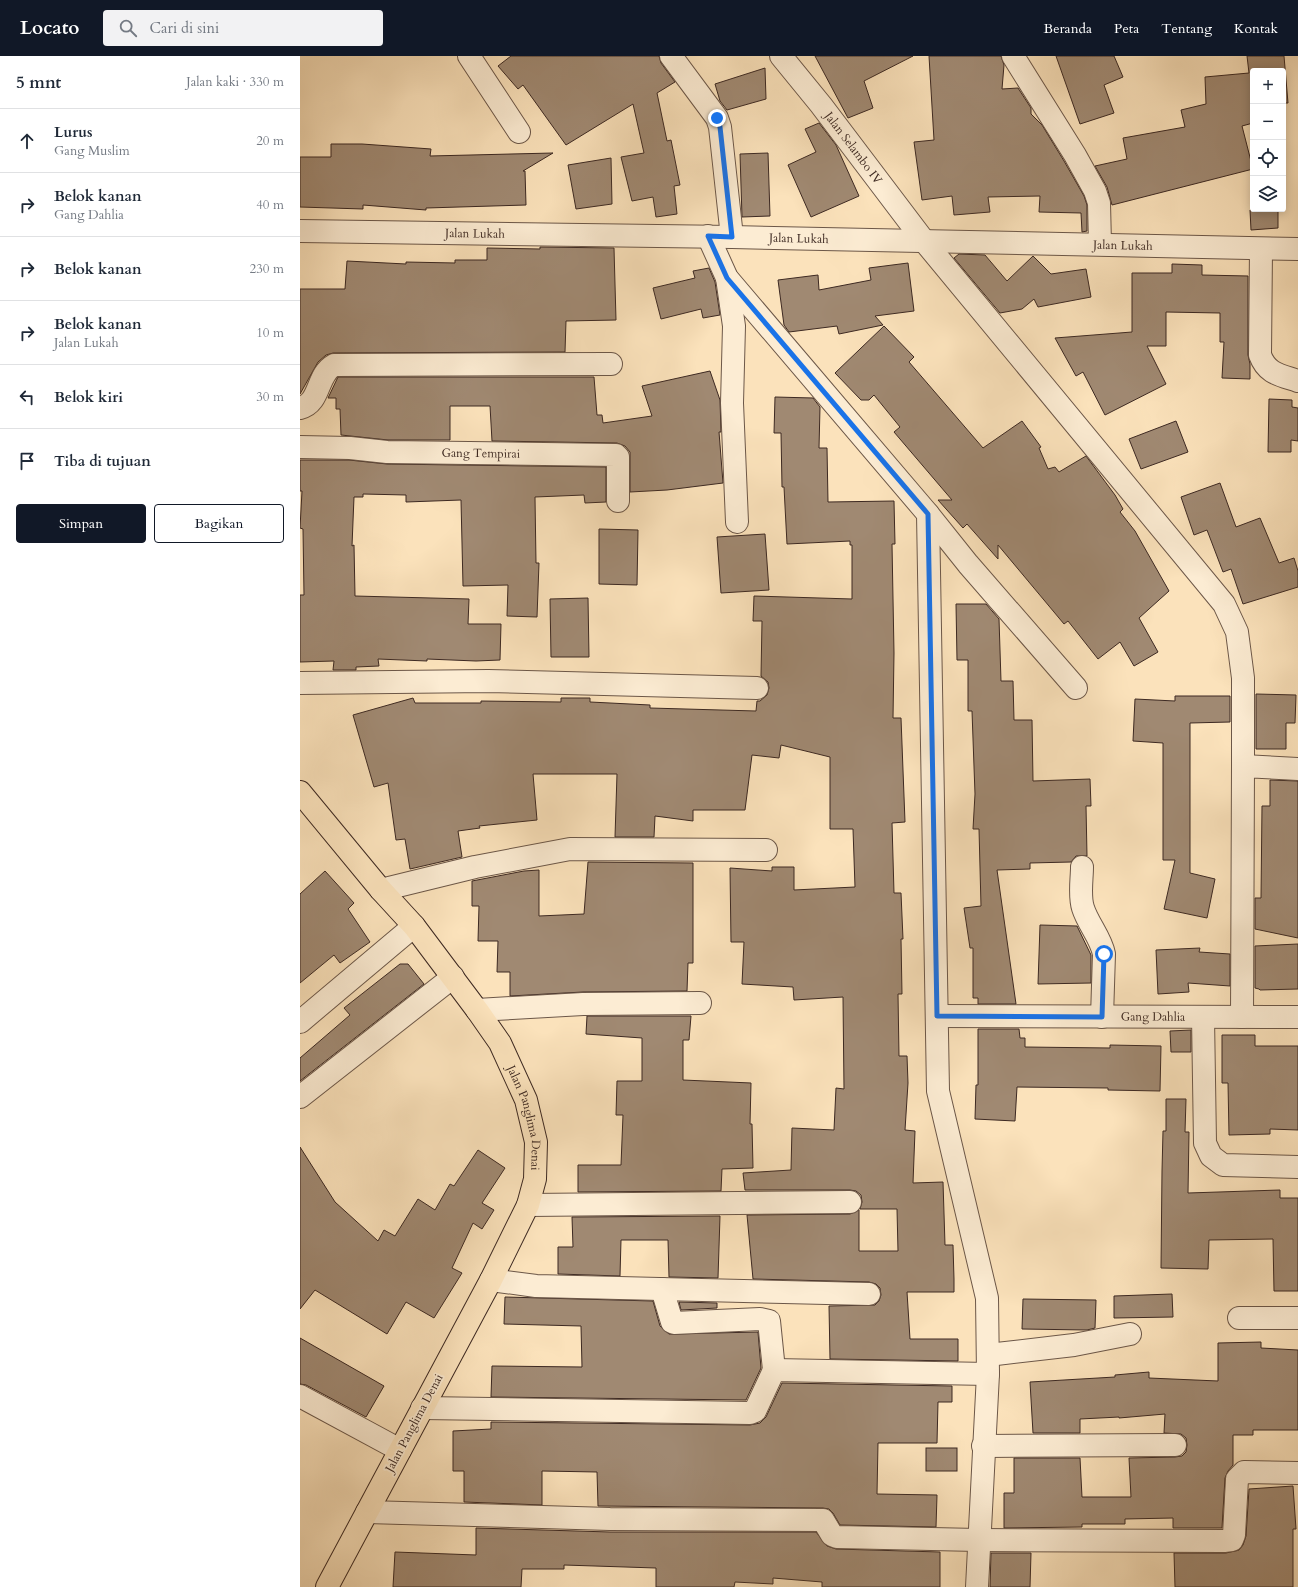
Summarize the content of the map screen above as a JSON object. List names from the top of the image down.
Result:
{
  "streets": {
    "main road": ["Jalan Panglima Denai"],
    "street": [
      "Jalan Selambo IV",
      "Jalan Lukah",
      "Gang Tempirai",
      "Gang Dahlia"
    ]
  },
  "crossings": [
    ["Jalan Selambo IV", "Jalan Lukah"],
    ["Jalan Selambo IV", "Gang Dahlia"]
  ],
  "page": {
    "header": "Locato",
    "search": "Cari di sini",
    "nav": [
      "Beranda",
      "Peta",
      "Tentang",
      "Kontak"
    ],
    "heading": ["5 mnt", "Jalan kaki · 330 m"],
    "map_buttons": ["+", "−"],
    "list": [
      ["Lurus", "Gang Muslim", "20 m"],
      ["Belok kanan", "Gang Dahlia", "40 m"],
      ["Belok kanan", "230 m"],
      ["Belok kanan", "Jalan Lukah", "10 m"],
      ["Belok kiri", "30 m"],
      "Tiba di tujuan"
    ],
    "buttons": ["Simpan", "Bagikan"]
  }
}
